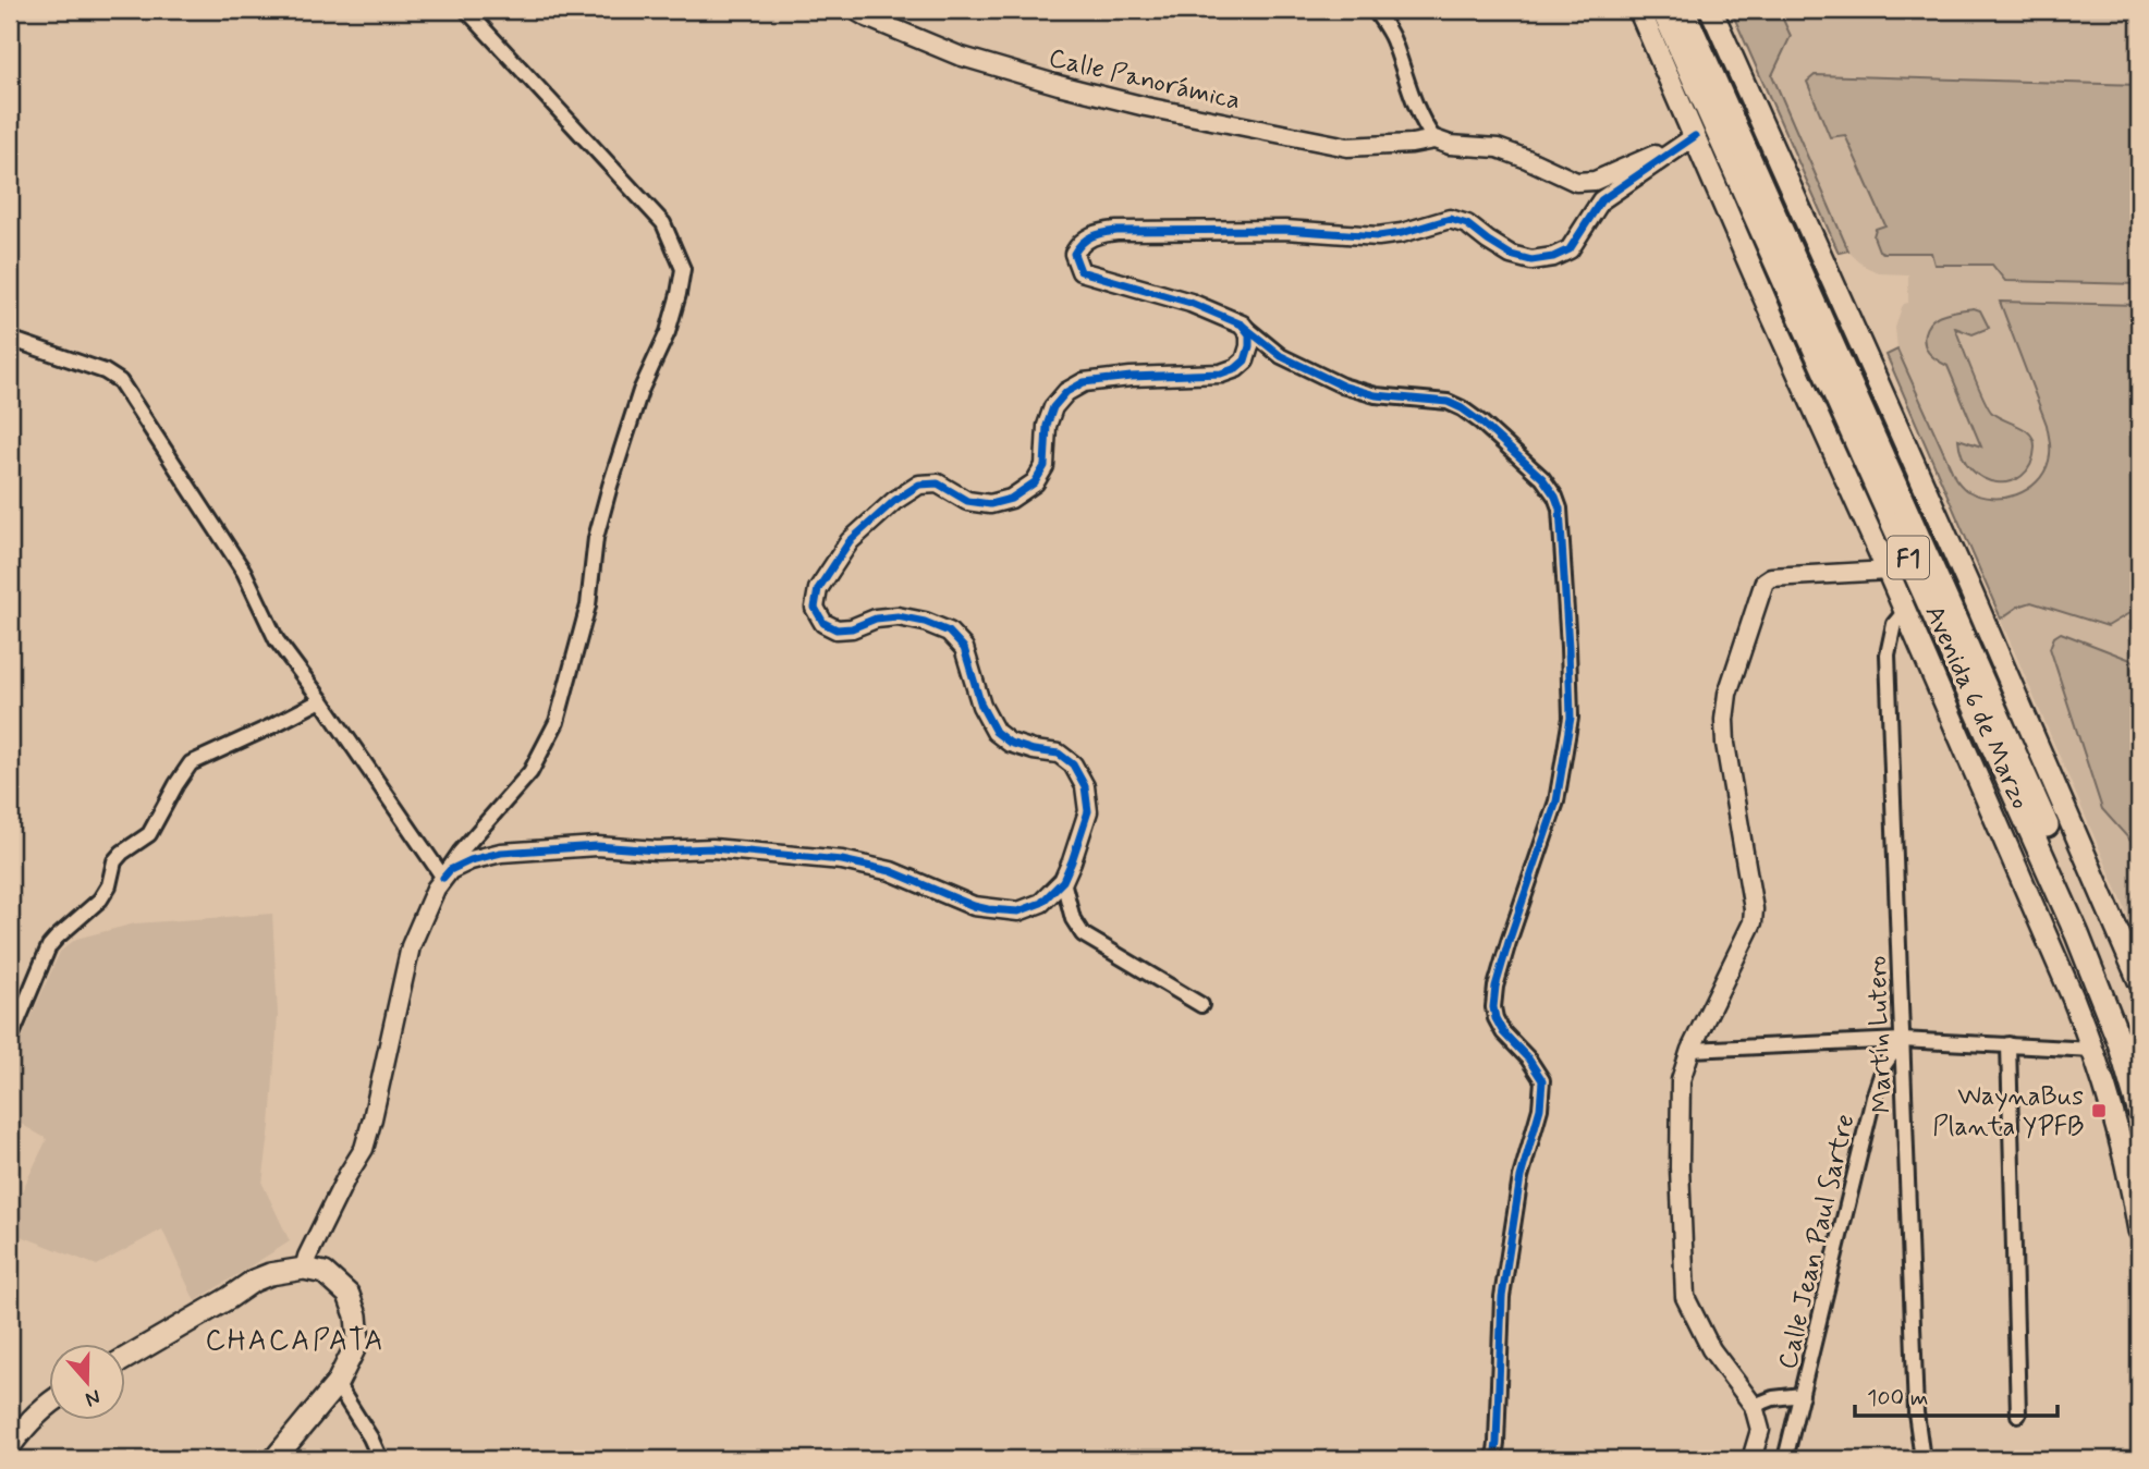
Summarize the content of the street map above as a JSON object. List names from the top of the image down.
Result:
{
  "streets": {
    "highway": ["F1", "Avenida 6 de Marzo"],
    "street": ["Calle Panorámica", "Martín Lutero", "Calle Jean Paul Sartre"]
  },
  "crossings": [
    ["Calle Panorámica", "Avenida 6 de Marzo"],
    ["Avenida 6 de Marzo", "Martín Lutero"],
    ["Martín Lutero", "Calle Jean Paul Sartre"]
  ],
  "districts": ["CHACAPATA"],
  "places": {
    "transit": ["WaynaBus Planta YPFB"]
  },
  "scale_bar": "100 m",
  "north": "bottom"
}
